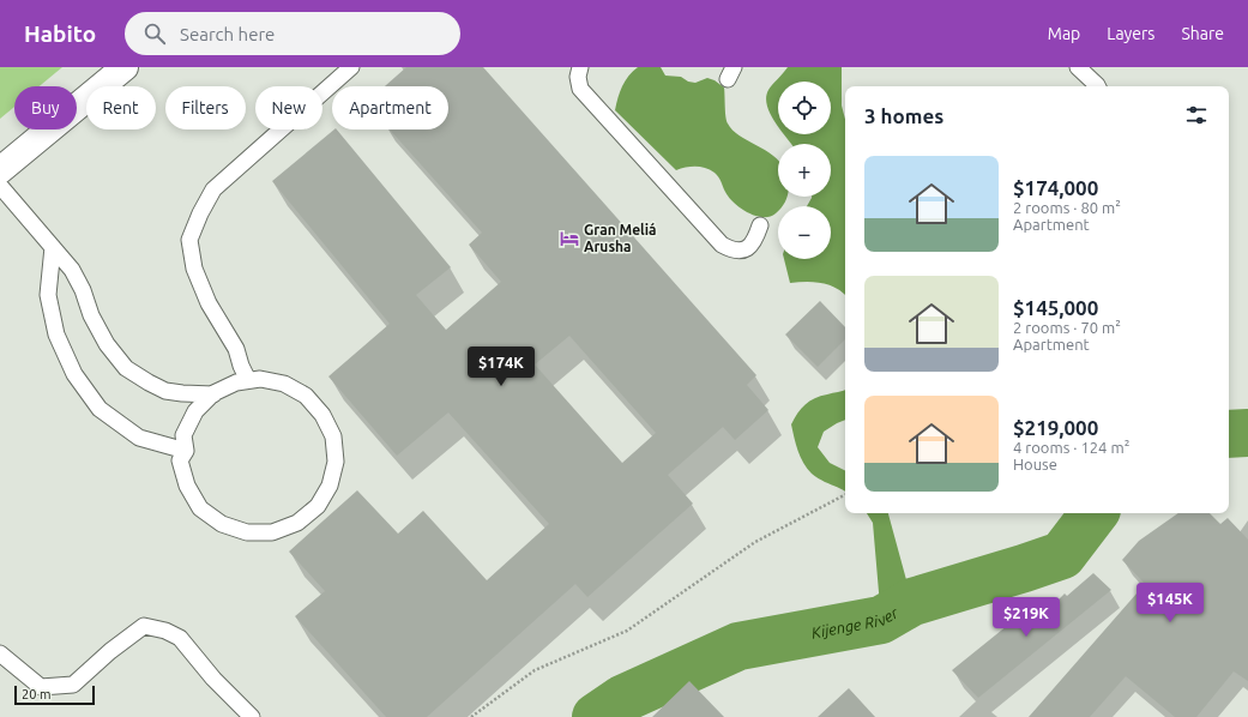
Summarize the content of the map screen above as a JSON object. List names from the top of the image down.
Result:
{
  "water": ["Kijenge River"],
  "places": {
    "hotel": ["Gran Meliá Arusha"]
  },
  "scale_bar": "20 m",
  "page": {
    "header": "Habito",
    "search": "Search here",
    "nav": ["Map", "Layers", "Share"],
    "map_buttons": ["+", "−"],
    "chip": [
      "Buy",
      "Rent",
      "Filters",
      "New",
      "Apartment"
    ],
    "heading": "3 homes",
    "list": [
      {
        "name": "$174,000",
        "note": "2 rooms · 80 m² · Apartment"
      },
      {
        "name": "$145,000",
        "note": "2 rooms · 70 m² · Apartment"
      },
      {
        "name": "$219,000",
        "note": "4 rooms · 124 m² · House"
      }
    ],
    "price": ["$174K", "$145K", "$219K"],
    "scale": "20 m"
  }
}
